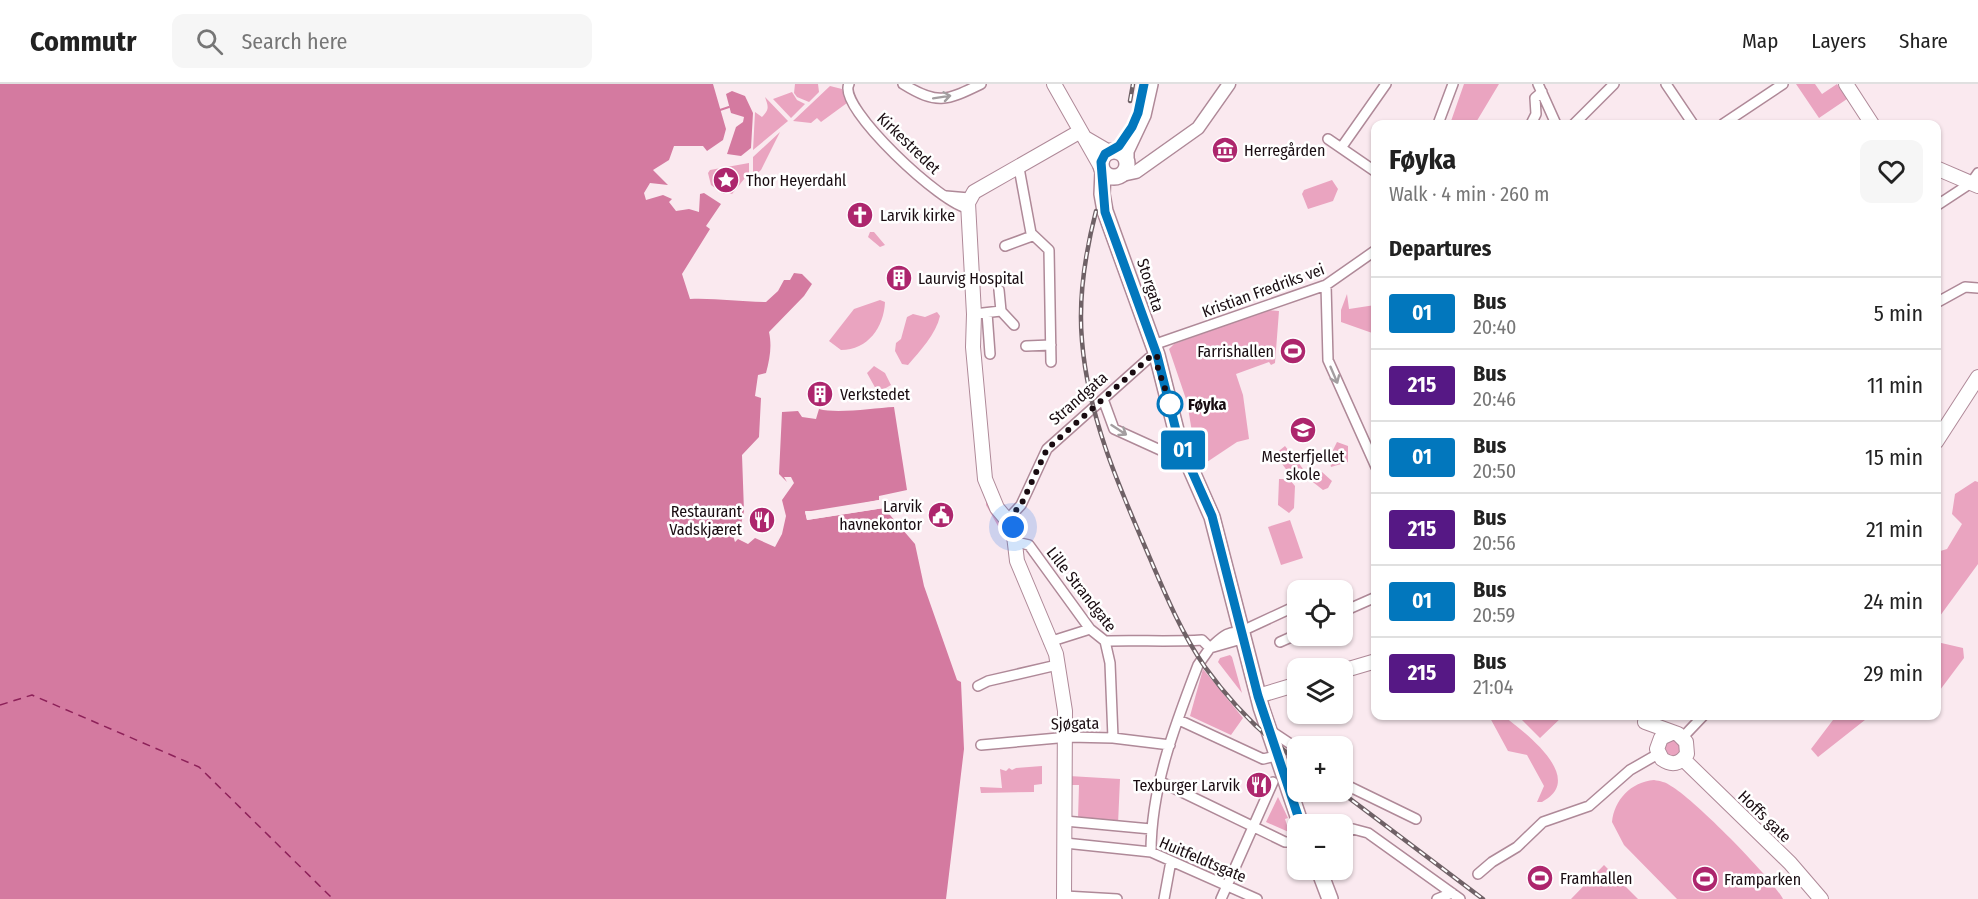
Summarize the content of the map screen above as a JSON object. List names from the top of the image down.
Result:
{
  "streets": {
    "main road": ["Storgata", "Hoffs gate"],
    "street": [
      "Kirkestredet",
      "Kristian Fredriks vei",
      "Strandgata",
      "Lille Strandgate",
      "Sjøgata",
      "Huitfeldtsgate"
    ]
  },
  "crossings": [
    ["Storgata", "Kristian Fredriks vei"],
    ["Storgata", "Strandgata"],
    ["Kristian Fredriks vei", "Strandgata"],
    ["Lille Strandgate", "Sjøgata"]
  ],
  "places": {
    "museum": ["Herregården"],
    "place": ["Thor Heyerdahl"],
    "church": ["Larvik kirke"],
    "building": ["Laurvig Hospital", "Verkstedet"],
    "sports": ["Farrishallen", "Framhallen", "Framparken"],
    "other": ["Føyka"],
    "school or university": ["Mesterfjellet skole"],
    "public building": ["Larvik havnekontor"],
    "restaurant": ["Restaurant Vadskjæret", "Texburger Larvik"]
  },
  "lines": ["bus line 01"],
  "page": {
    "header": "Commutr",
    "search": "Search here",
    "nav": ["Map", "Layers", "Share"],
    "on_map": "01",
    "heading": [
      ["Føyka", "Walk · 4 min · 260 m"],
      "Departures"
    ],
    "list": [
      {
        "mark": "01",
        "name": "Bus",
        "note": "20:40",
        "value": "5 min"
      },
      {
        "mark": "215",
        "name": "Bus",
        "note": "20:46",
        "value": "11 min"
      },
      {
        "mark": "01",
        "name": "Bus",
        "note": "20:50",
        "value": "15 min"
      },
      {
        "mark": "215",
        "name": "Bus",
        "note": "20:56",
        "value": "21 min"
      },
      {
        "mark": "01",
        "name": "Bus",
        "note": "20:59",
        "value": "24 min"
      },
      {
        "mark": "215",
        "name": "Bus",
        "note": "21:04",
        "value": "29 min"
      }
    ],
    "map_buttons": ["+", "−"]
  }
}
